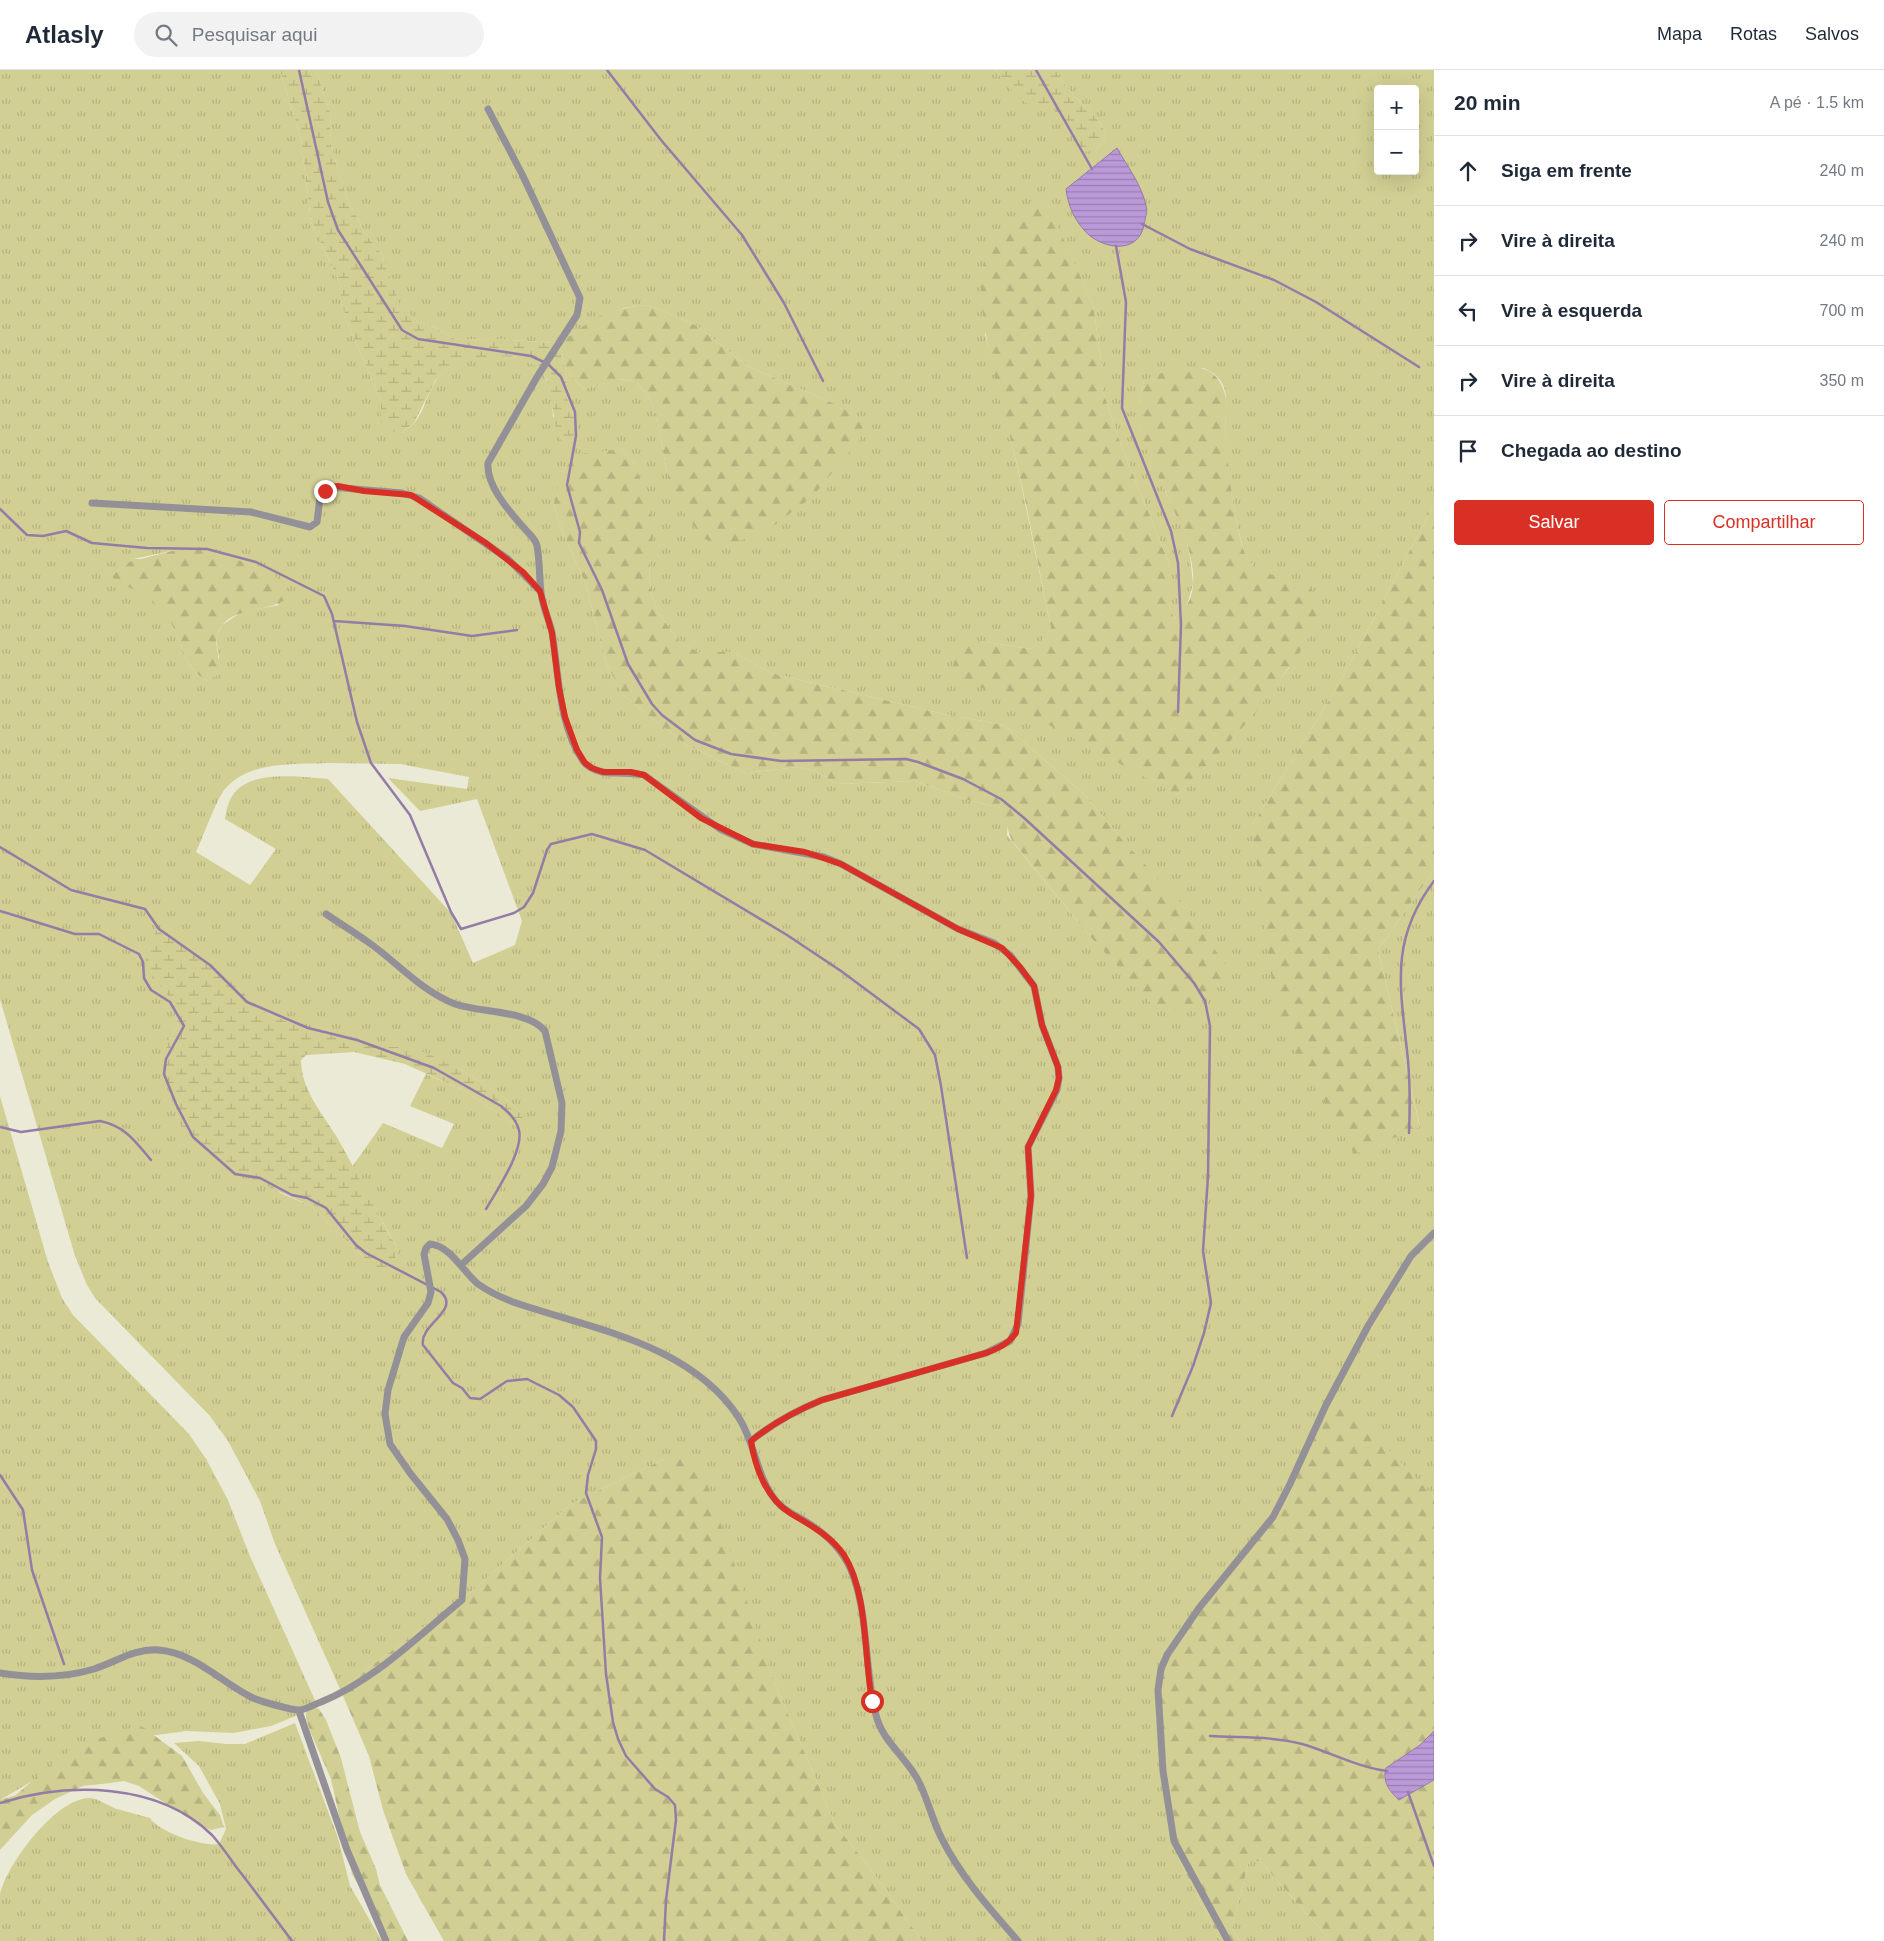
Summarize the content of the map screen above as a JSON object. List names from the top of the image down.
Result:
{
  "page": {
    "header": "Atlasly",
    "search": "Pesquisar aqui",
    "nav": ["Mapa", "Rotas", "Salvos"],
    "heading": ["20 min", "A pé · 1.5 km"],
    "map_buttons": ["+", "−"],
    "list": [
      ["Siga em frente", "240 m"],
      ["Vire à direita", "240 m"],
      ["Vire à esquerda", "700 m"],
      ["Vire à direita", "350 m"],
      "Chegada ao destino"
    ],
    "buttons": ["Salvar", "Compartilhar"]
  }
}
